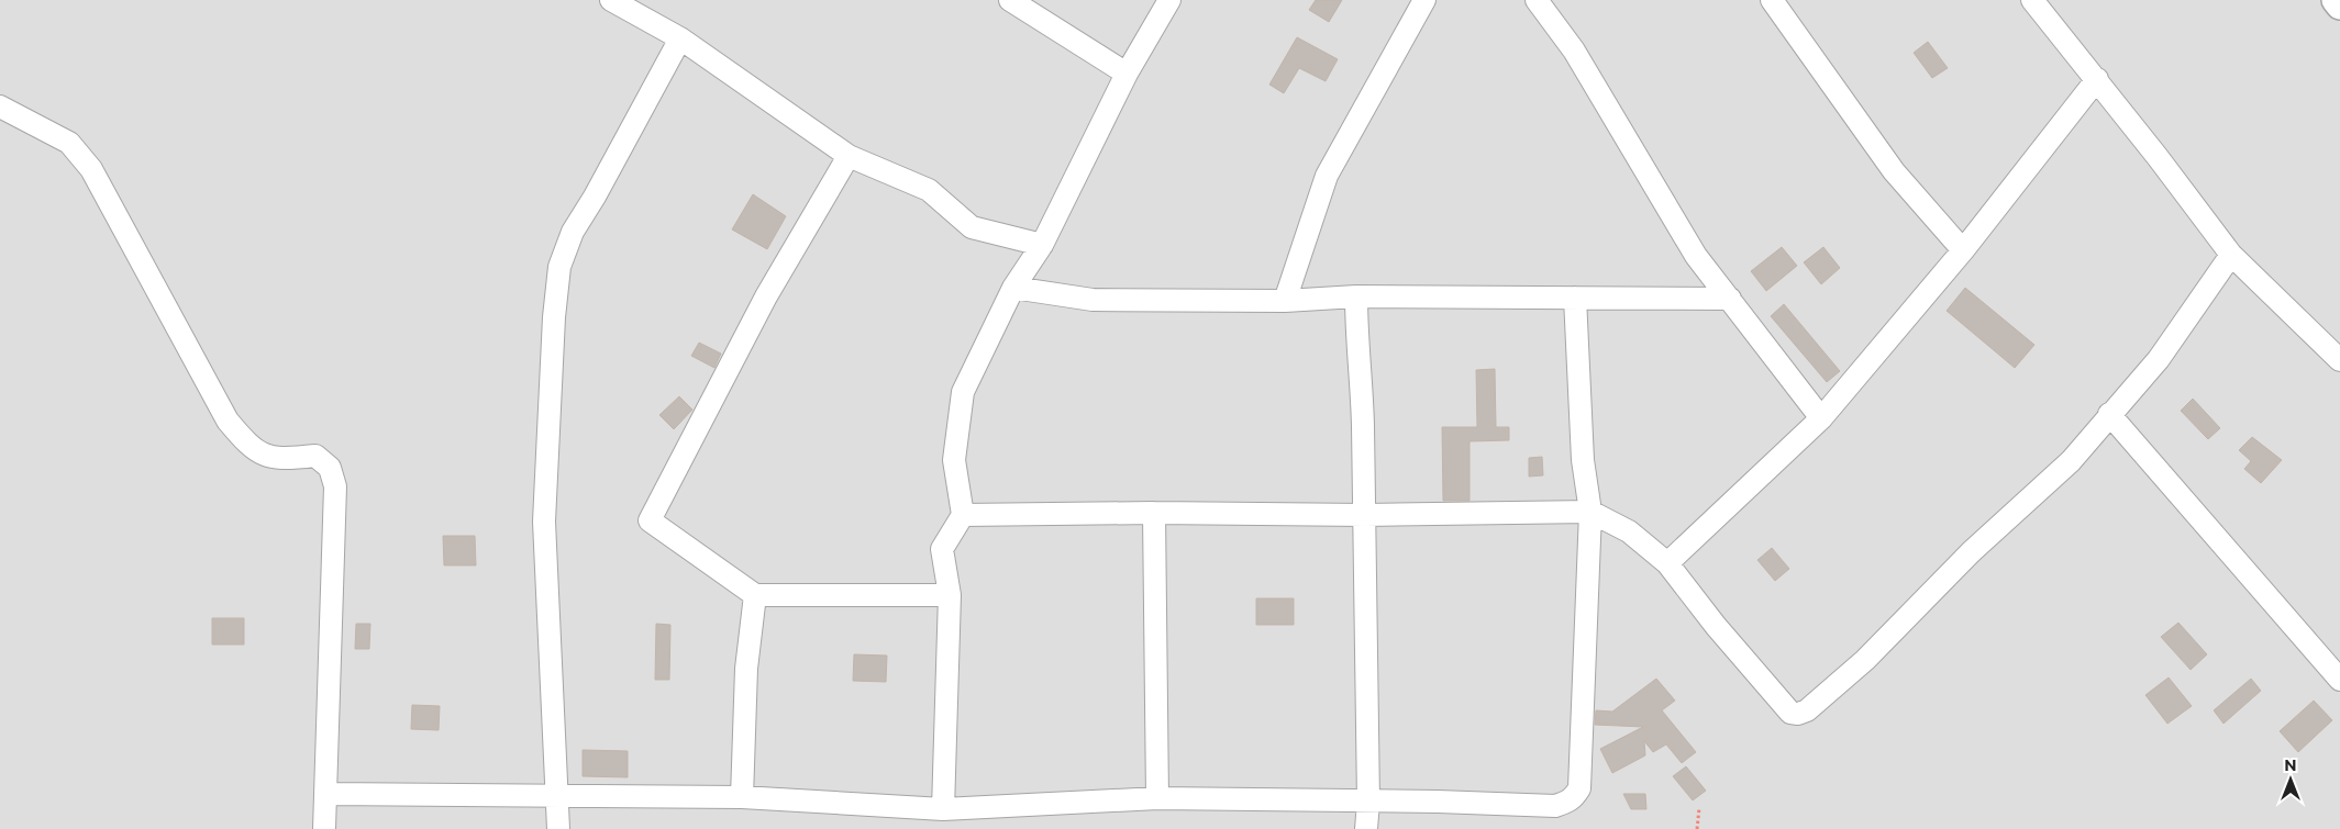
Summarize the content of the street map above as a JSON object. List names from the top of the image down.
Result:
{
  "north": "top"
}
